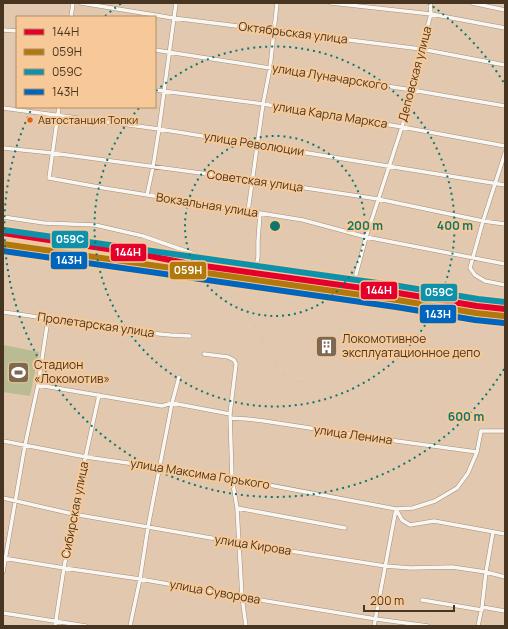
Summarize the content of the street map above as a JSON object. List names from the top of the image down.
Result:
{
  "streets": {
    "street": [
      "Октябрьская улица",
      "Деповская улица",
      "улица Луначарского",
      "улица Карла Маркса",
      "улица Революции",
      "Советская улица",
      "Вокзальная улица",
      "Пролетарская улица",
      "улица Ленина",
      "улица Максима Горького",
      "Сибирская улица",
      "улица Кирова",
      "улица Суворова"
    ]
  },
  "crossings": [
    ["Октябрьская улица", "Деповская улица"],
    ["Деповская улица", "улица Луначарского"],
    ["Деповская улица", "улица Карла Маркса"],
    ["Деповская улица", "улица Революции"],
    ["Деповская улица", "Советская улица"],
    ["Деповская улица", "Вокзальная улица"],
    ["Советская улица", "Вокзальная улица"],
    ["улица Ленина", "улица Максима Горького"],
    ["улица Ленина", "Сибирская улица"],
    ["улица Максима Горького", "Сибирская улица"],
    ["Сибирская улица", "улица Кирова"],
    ["Сибирская улица", "улица Суворова"]
  ],
  "places": {
    "other": ["Автостанция Топки"],
    "building": ["Локомотивное эксплуатационное депо"],
    "sports": ["Стадион «Локомотив»"]
  },
  "lines": [
    "transit line 059С",
    "transit line 144Н",
    "transit line 059Н",
    "transit line 143Н"
  ],
  "legend": [
    "144Н",
    "059Н",
    "059С",
    "143Н"
  ],
  "scale_bar": "200 m",
  "rings": ["200 m", "400 m", "600 m"]
}
